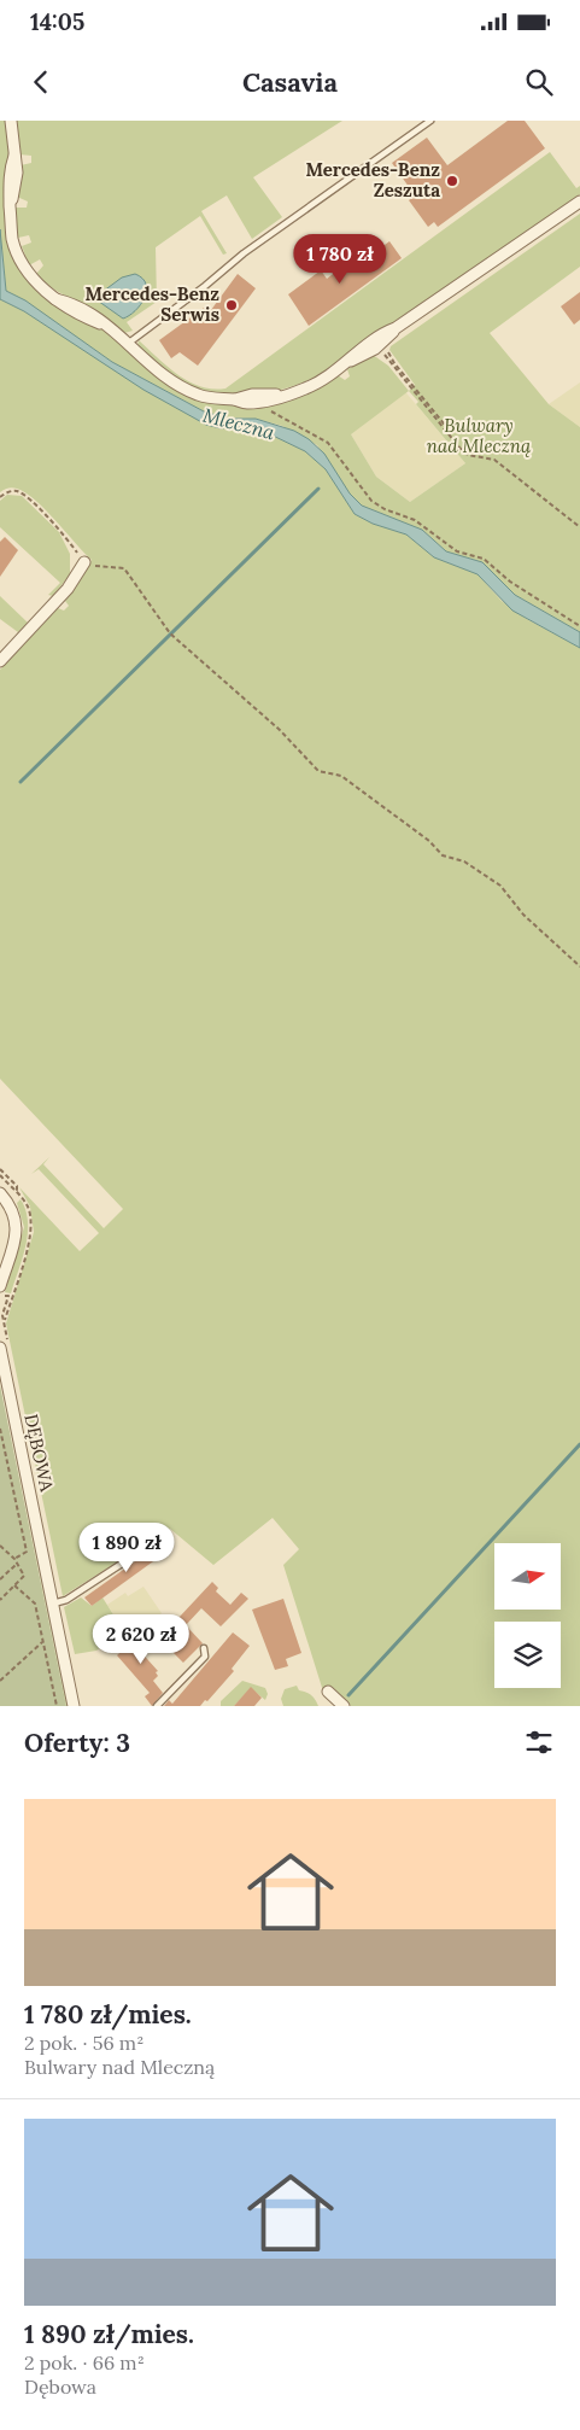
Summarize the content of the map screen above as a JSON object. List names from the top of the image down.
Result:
{
  "streets": {
    "street": ["DĘBOWA"]
  },
  "water": ["Mleczna"],
  "parks": ["Bulwary nad Mleczną"],
  "places": ["Mercedes-Benz Zeszuta", "Mercedes-Benz Serwis"],
  "north": "right",
  "page": {
    "status": "14:05",
    "header": "Casavia",
    "price": ["1 780 zł", "1 890 zł", "2 620 zł"],
    "heading": "Oferty: 3",
    "list": [
      {
        "name": "1 780 zł/mies.",
        "note": "2 pok. · 56 m² · Bulwary nad Mleczną"
      },
      {
        "name": "1 890 zł/mies.",
        "note": "2 pok. · 66 m² · Dębowa"
      }
    ]
  }
}
